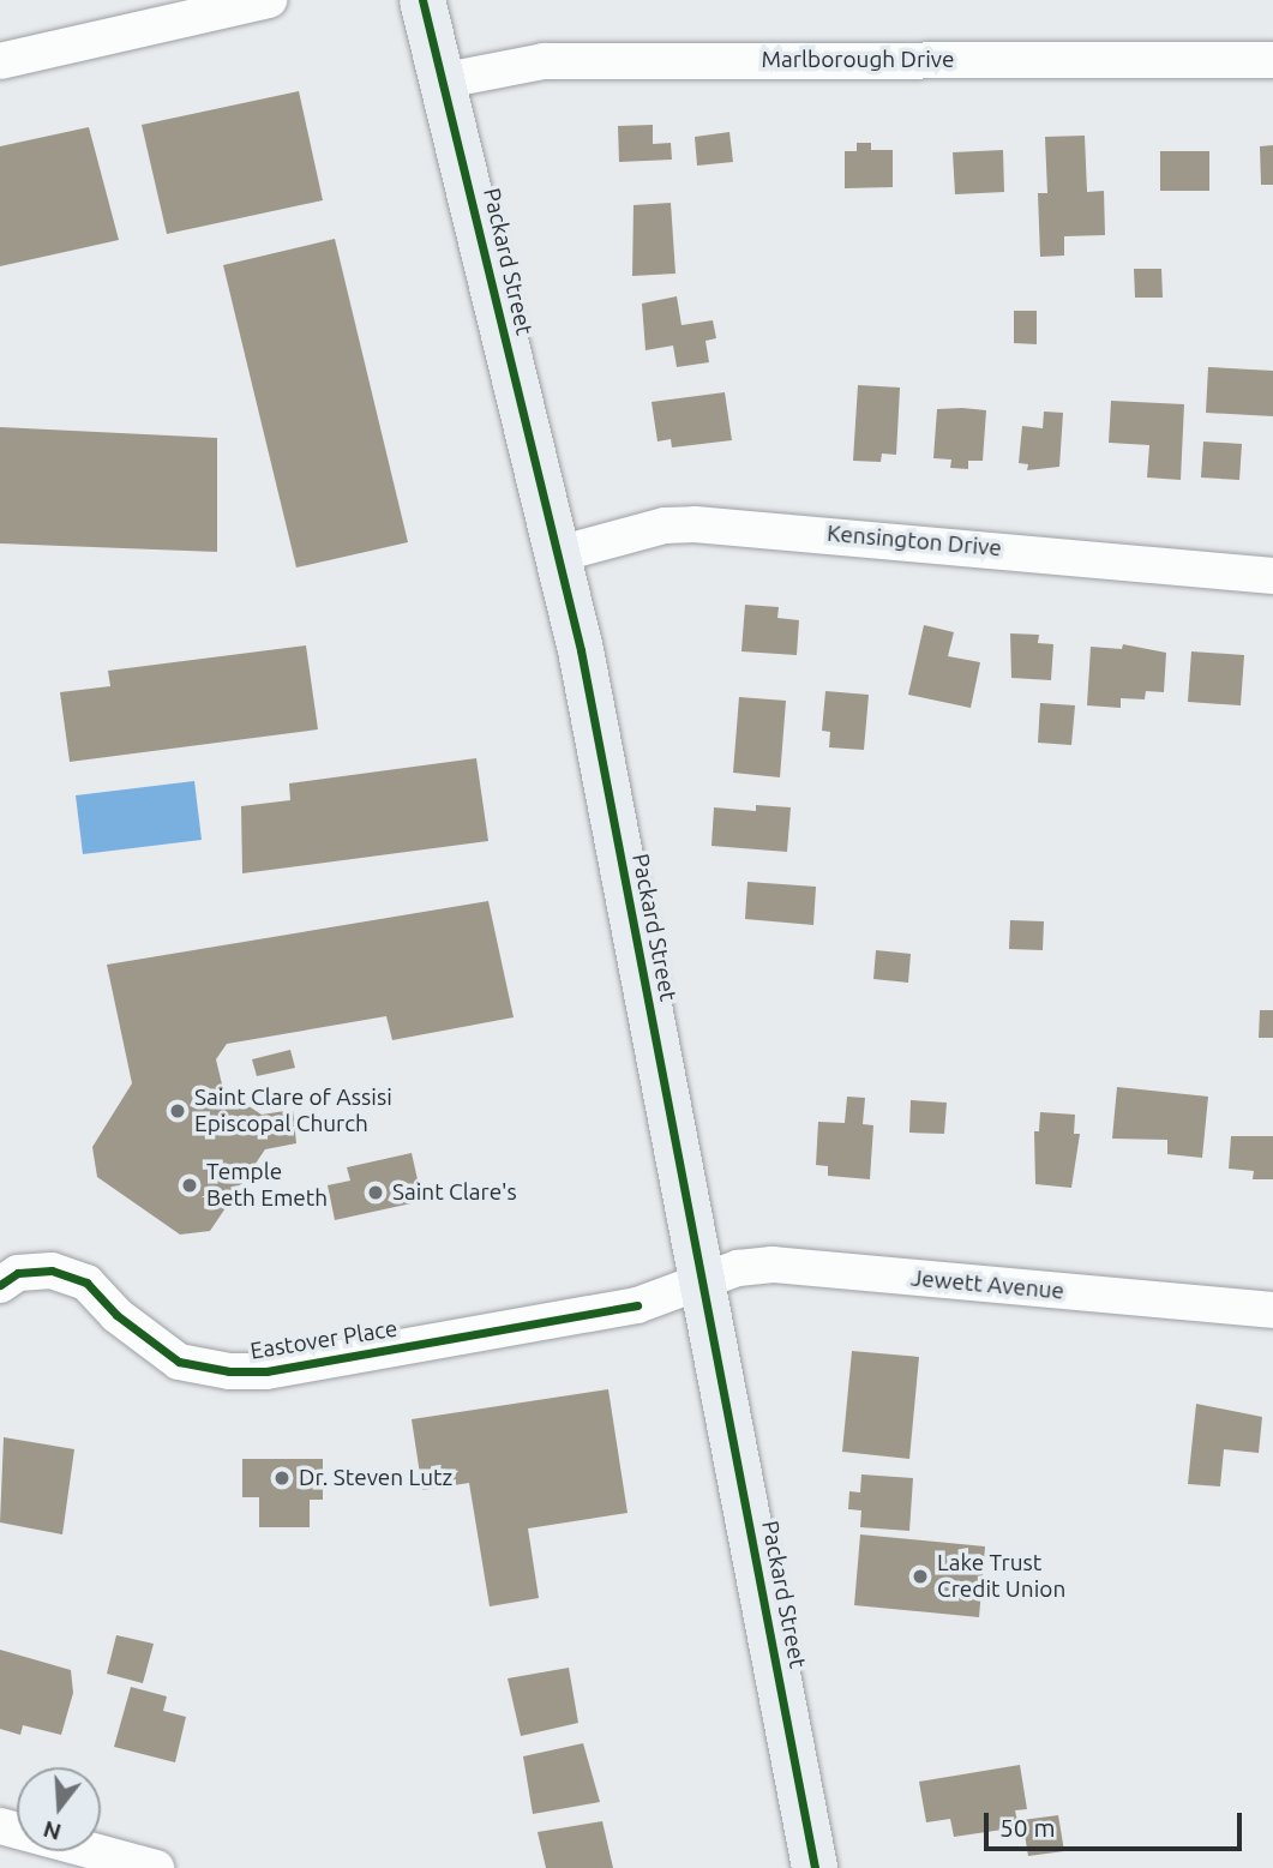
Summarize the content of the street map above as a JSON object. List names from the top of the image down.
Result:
{
  "streets": {
    "main road": ["Packard Street"],
    "street": [
      "Marlborough Drive",
      "Kensington Drive",
      "Jewett Avenue",
      "Eastover Place"
    ]
  },
  "crossings": [
    ["Marlborough Drive", "Packard Street"],
    ["Packard Street", "Kensington Drive"],
    ["Packard Street", "Jewett Avenue"],
    ["Packard Street", "Eastover Place"],
    ["Jewett Avenue", "Eastover Place"]
  ],
  "places": [
    "Saint Clare of Assisi Episcopal Church",
    "Temple Beth Emeth",
    "Saint Clare's",
    "Dr. Steven Lutz",
    "Lake Trust Credit Union"
  ],
  "scale_bar": "50 m",
  "north": "bottom"
}
